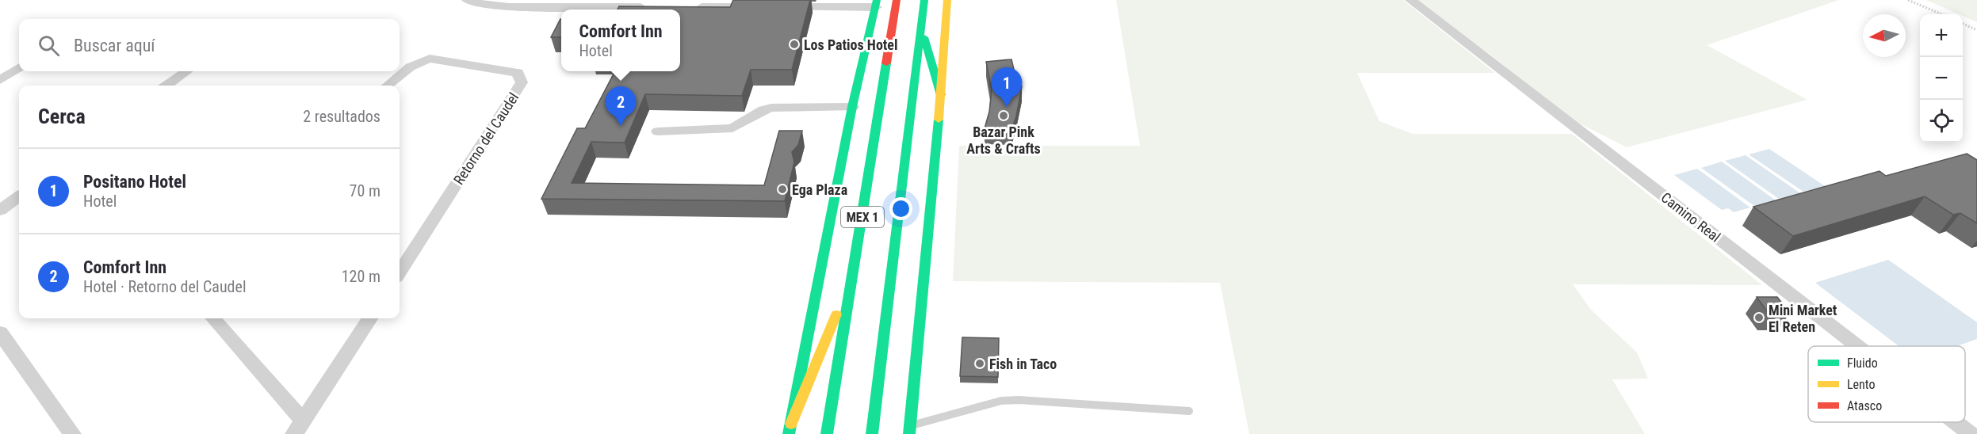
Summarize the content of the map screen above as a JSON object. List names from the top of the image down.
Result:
{
  "streets": {
    "main road": ["MEX 1"],
    "street": ["Retorno del Caudel", "Camino Real"]
  },
  "places": [
    "Los Patios Hotel",
    "Bazar Pink Arts & Crafts",
    "Ega Plaza",
    "Mini Market El Reten",
    "Fish in Taco"
  ],
  "legend": ["Fluido", "Lento", "Atasco"],
  "north": "left",
  "page": {
    "popup": ["Comfort Inn", "Hotel"],
    "map_buttons": ["+", "−"],
    "search": "Buscar aquí",
    "pins": ["1", "2"],
    "heading": ["Cerca", "2 resultados"],
    "list": [
      {
        "mark": "1",
        "name": "Positano Hotel",
        "note": "Hotel",
        "value": "70 m"
      },
      {
        "mark": "2",
        "name": "Comfort Inn",
        "note": "Hotel · Retorno del Caudel",
        "value": "120 m"
      }
    ]
  }
}
